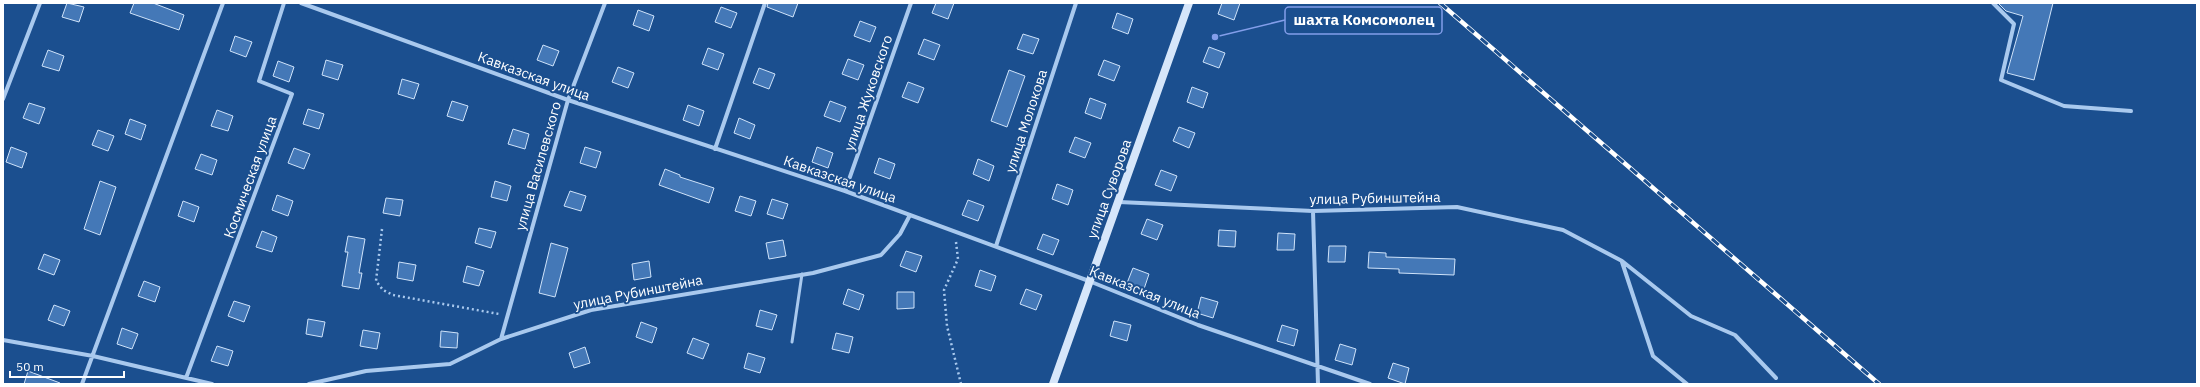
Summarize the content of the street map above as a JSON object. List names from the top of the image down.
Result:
{
  "streets": {
    "street": [
      "Кавказская улица",
      "улица Жуковского",
      "улица Молокова",
      "улица Василевского",
      "Космическая улица",
      "улица Суворова",
      "улица Рубинштейна"
    ]
  },
  "crossings": [
    ["Кавказская улица", "улица Жуковского"],
    ["Кавказская улица", "улица Молокова"],
    ["Кавказская улица", "улица Василевского"],
    ["Кавказская улица", "улица Суворова"],
    ["Кавказская улица", "улица Рубинштейна"],
    ["улица Василевского", "улица Рубинштейна"],
    ["улица Суворова", "улица Рубинштейна"]
  ],
  "places": ["шахта Комсомолец"],
  "scale_bar": "50 m"
}
